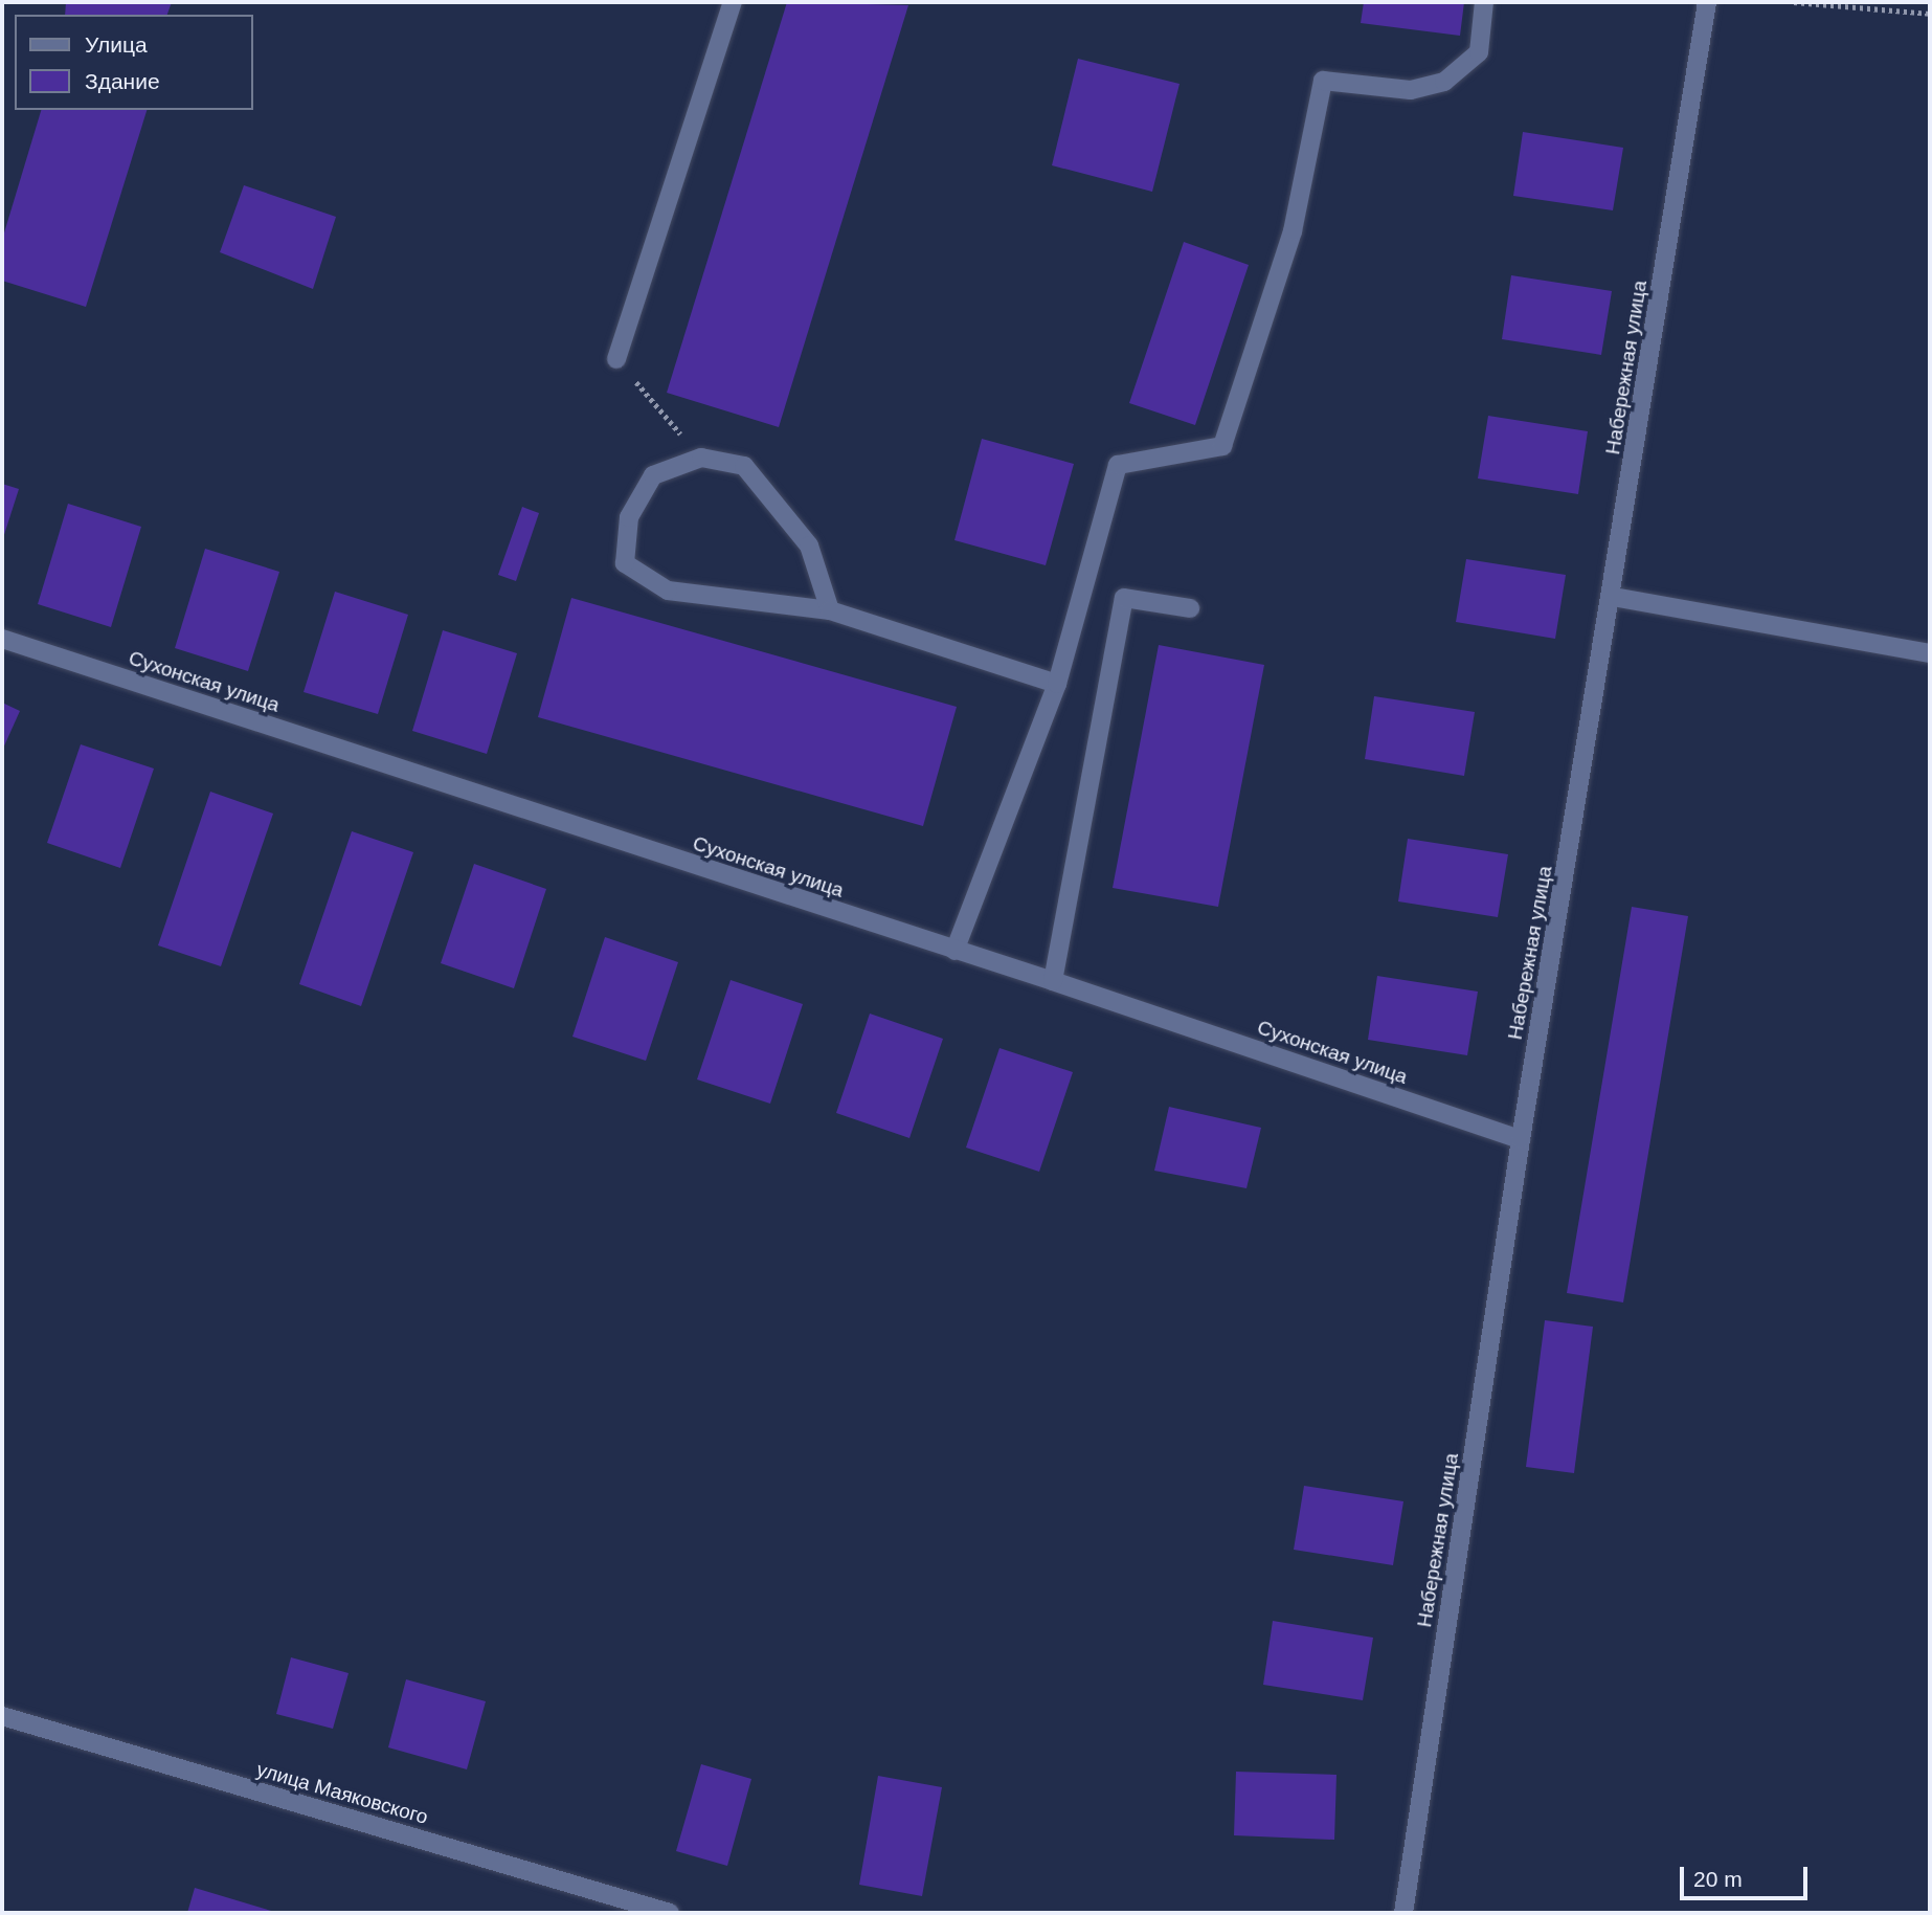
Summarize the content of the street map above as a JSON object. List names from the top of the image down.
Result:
{
  "streets": {
    "street": ["Набережная улица", "Сухонская улица", "улица Маяковского"]
  },
  "crossings": [
    ["Набережная улица", "Сухонская улица"]
  ],
  "legend": ["Улица", "Здание"],
  "scale_bar": "20 m"
}
